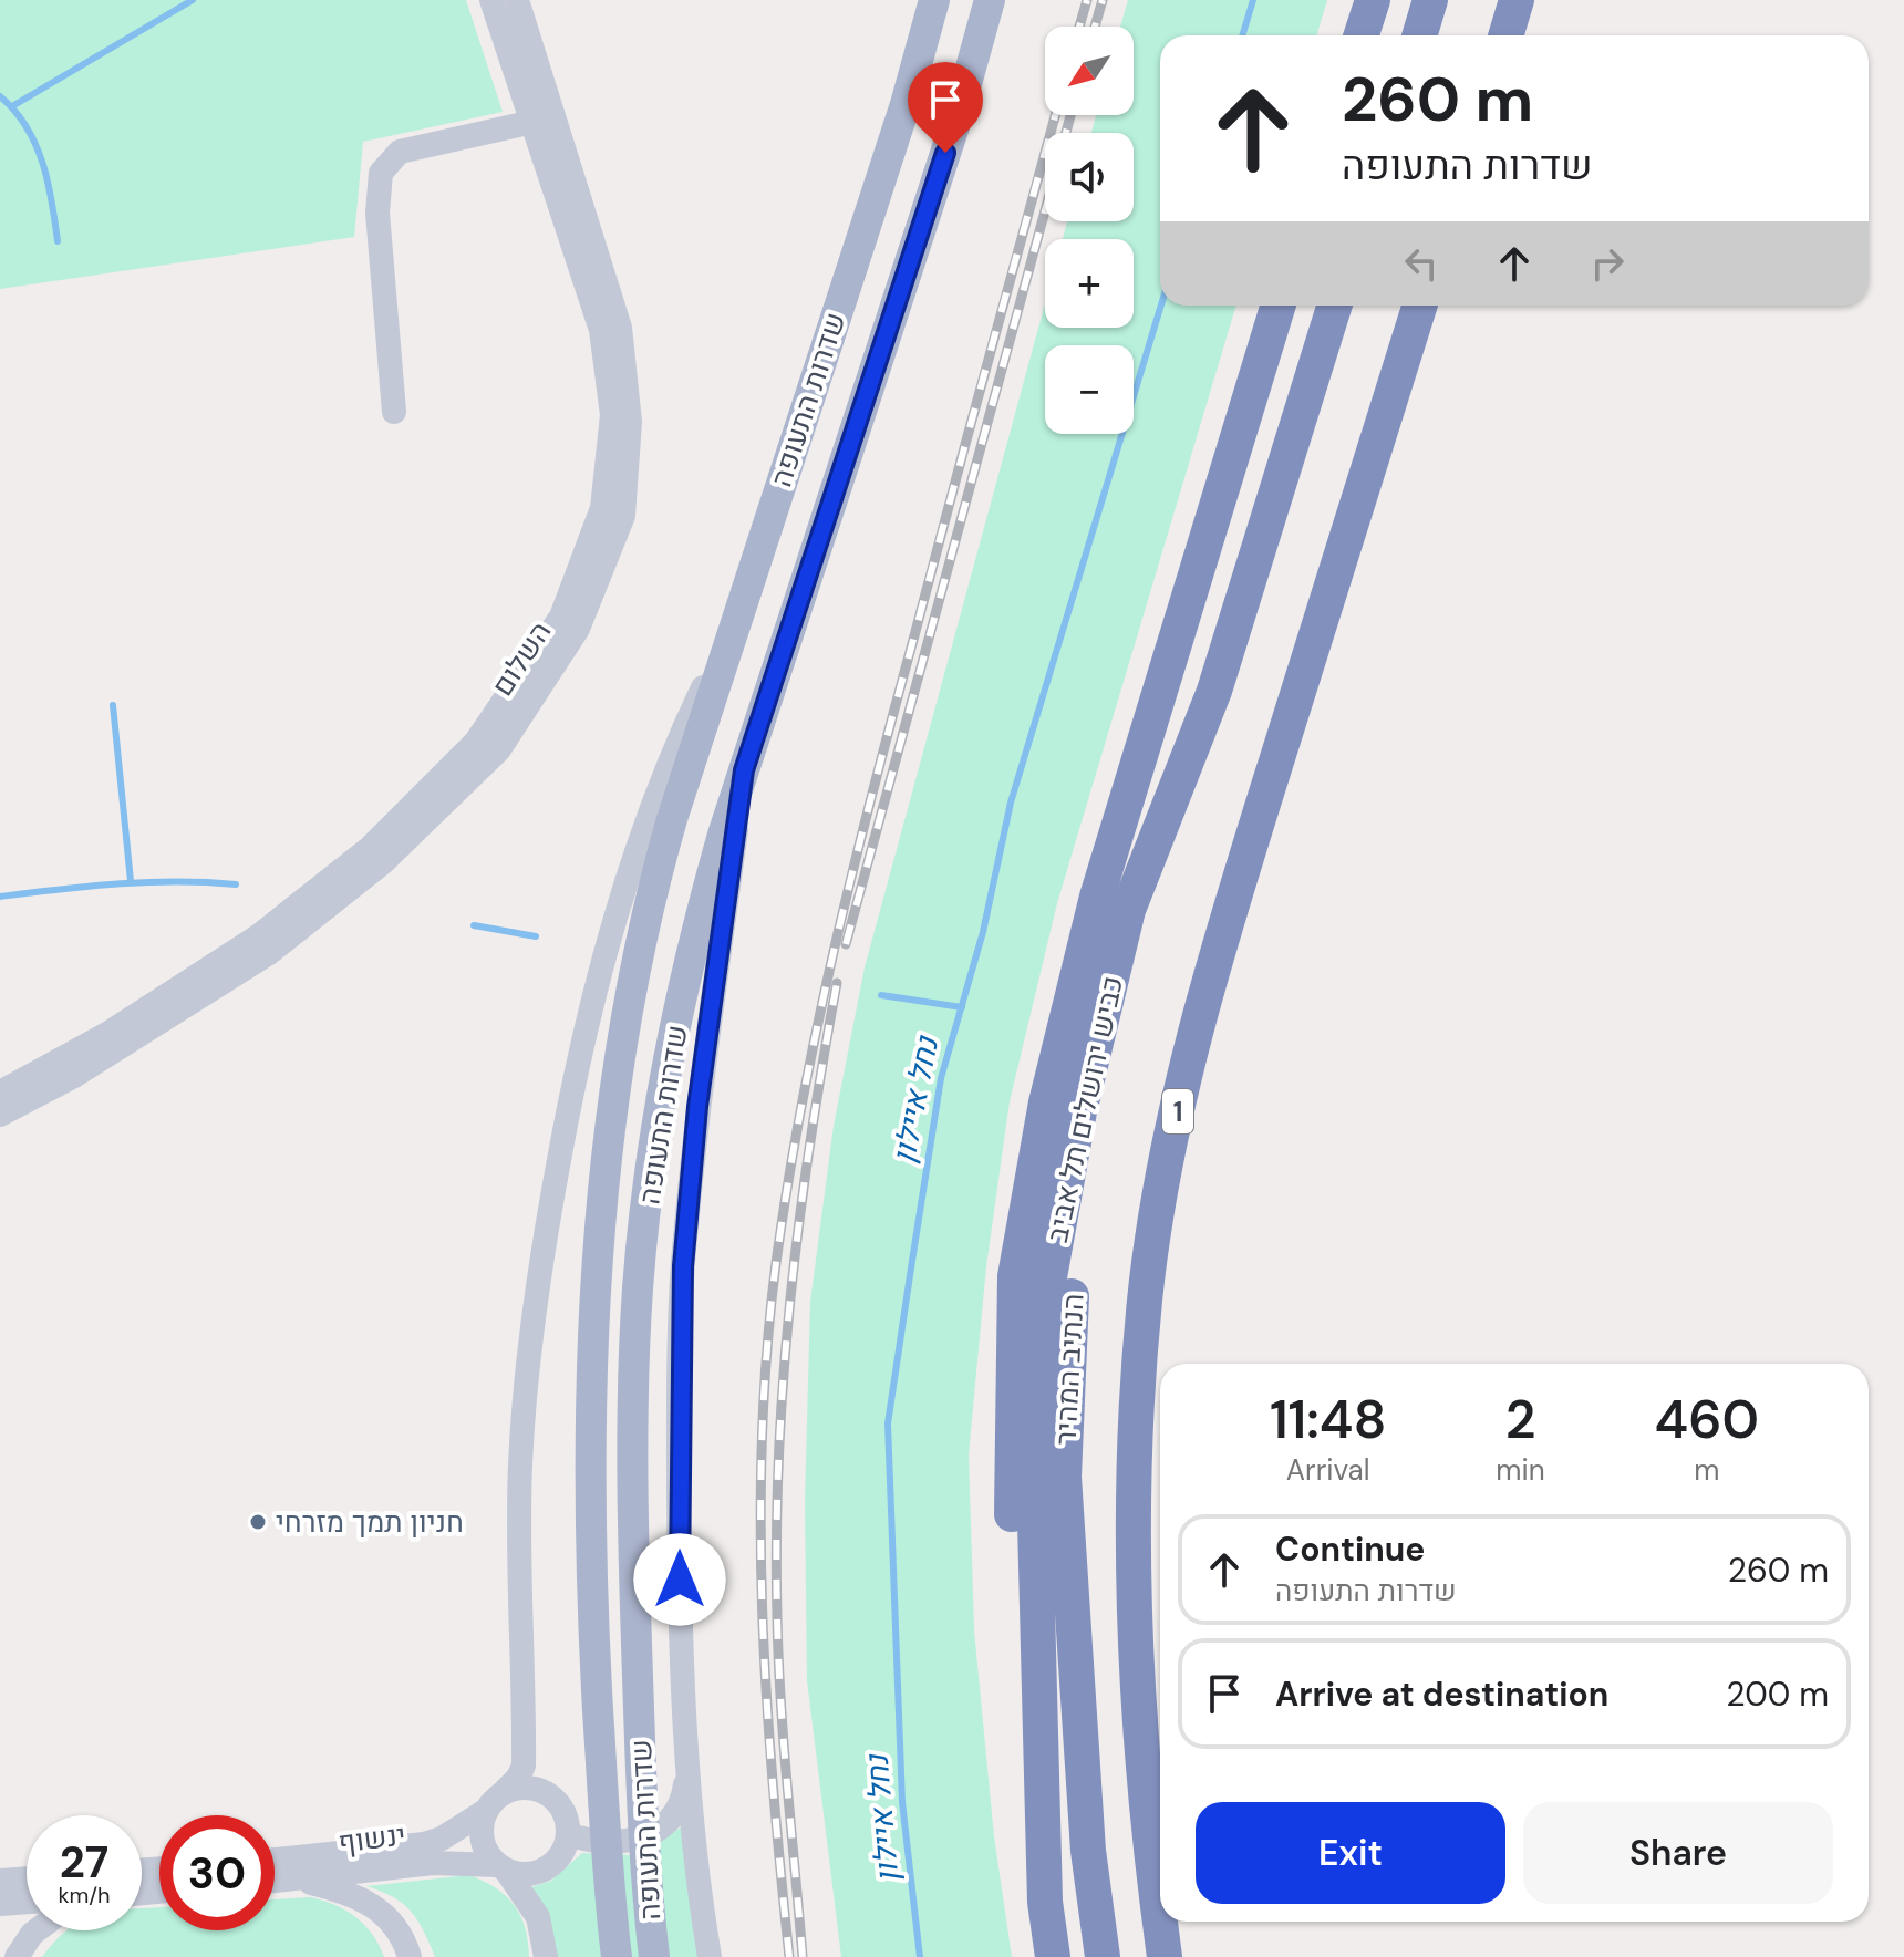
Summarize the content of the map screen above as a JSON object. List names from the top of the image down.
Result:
{
  "streets": {
    "highway": ["כביש ירושלים תל אביב", "1", "הנתיב המהיר"],
    "main road": ["שדרות התעופה"],
    "street": ["השלום", "ינשוף"]
  },
  "crossings": [
    ["כביש ירושלים תל אביב", "הנתיב המהיר"]
  ],
  "water": ["נחל איילון"],
  "places": ["חניון תמך מזרחי"],
  "north": "bottom left",
  "page": {
    "map_buttons": ["+", "−"],
    "turn": ["260 m", "שדרות התעופה"],
    "eta": [
      "11:48",
      "Arrival",
      "2",
      "min",
      "460",
      "m"
    ],
    "list": [
      {
        "name": "Continue",
        "note": "שדרות התעופה",
        "value": "260 m"
      },
      {
        "name": "Arrive at destination",
        "value": "200 m"
      }
    ],
    "buttons": ["Exit", "Share"],
    "speed": "27 km/h",
    "limit": "30"
  }
}
